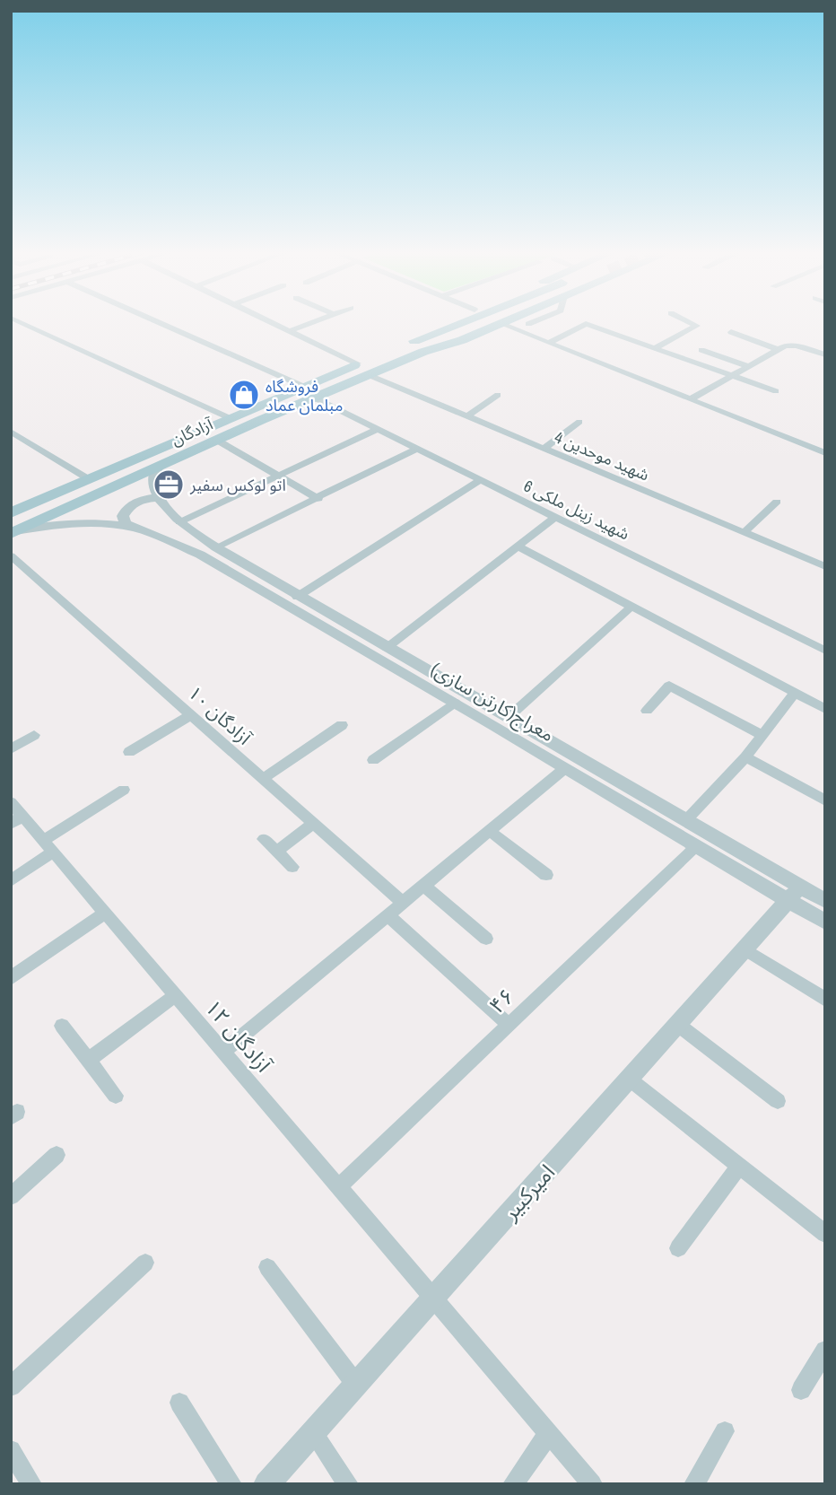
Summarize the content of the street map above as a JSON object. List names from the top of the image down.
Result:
{
  "streets": {
    "main road": ["آزادگان"],
    "street": [
      "4 شهید موحدین",
      "6 شهید زینل ملکی",
      "معراج(کارتن سازی)",
      "۱۰ آزادگان",
      "۴۶",
      "۱۲ آزادگان",
      "امیرکبیر"
    ]
  },
  "crossings": [
    ["آزادگان", "4 شهید موحدین"],
    ["آزادگان", "6 شهید زینل ملکی"],
    ["آزادگان", "معراج(کارتن سازی)"],
    ["معراج(کارتن سازی)", "۴۶"],
    ["معراج(کارتن سازی)", "امیرکبیر"],
    ["۴۶", "۱۲ آزادگان"],
    ["۱۲ آزادگان", "امیرکبیر"]
  ],
  "places": {
    "shop": ["فروشگاه مبلمان عماد"],
    "office": ["اتو لوکس سفیر"]
  }
}
